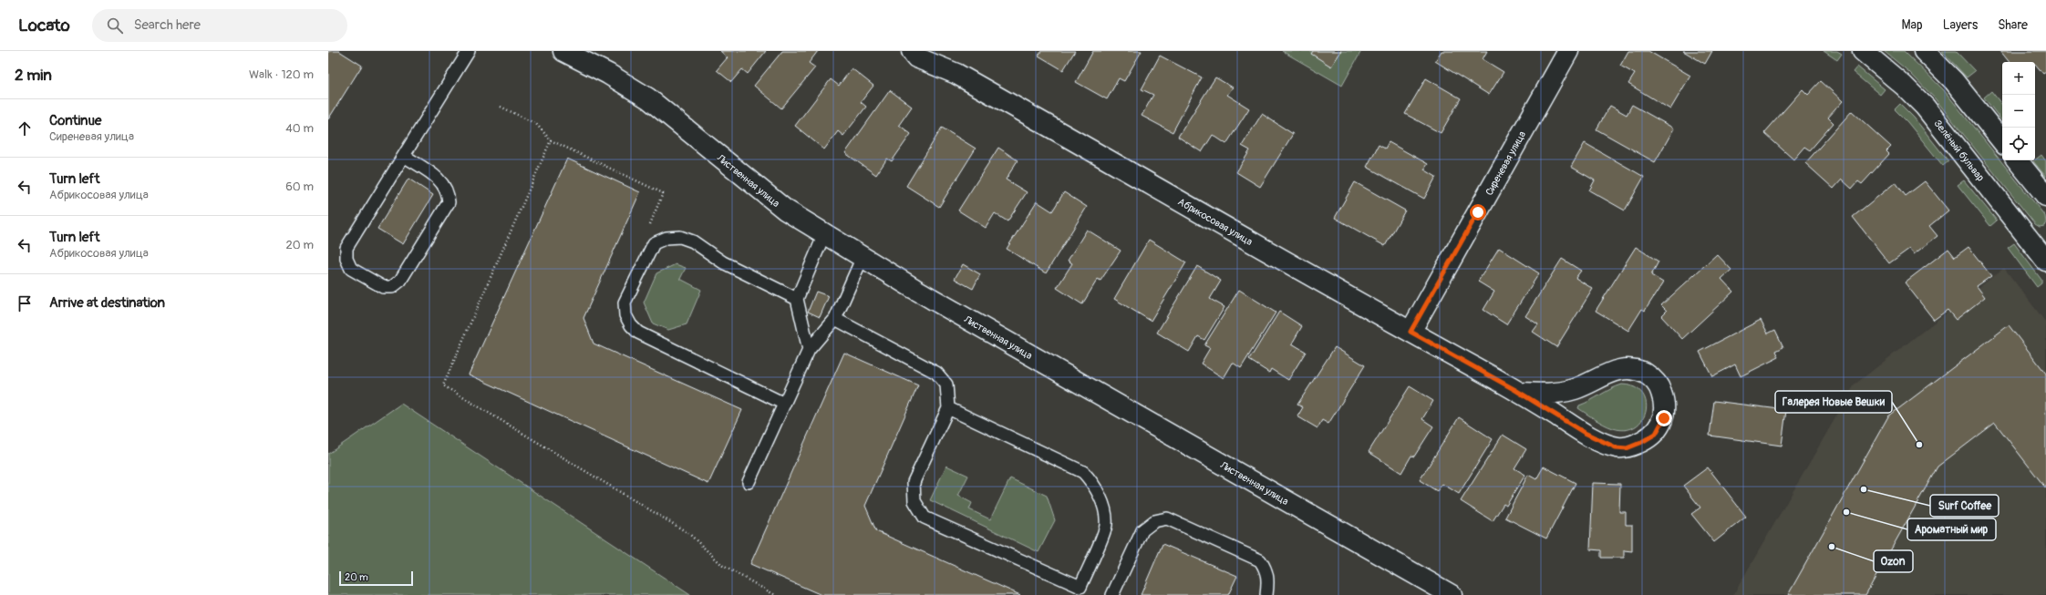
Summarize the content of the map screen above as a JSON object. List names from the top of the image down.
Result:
{
  "streets": {
    "street": [
      "Зелёный бульвар",
      "Сиреневая улица",
      "Лиственная улица",
      "Абрикосовая улица"
    ]
  },
  "crossings": [
    ["Сиреневая улица", "Абрикосовая улица"]
  ],
  "places": [
    "Галерея Новые Вешки",
    "Surf Coffee",
    "Ароматный мир",
    "Ozon"
  ],
  "scale_bar": "20 m",
  "page": {
    "header": "Locato",
    "search": "Search here",
    "nav": ["Map", "Layers", "Share"],
    "heading": ["2 min", "Walk · 120 m"],
    "map_buttons": ["+", "−"],
    "list": [
      ["Continue", "Сиреневая улица", "40 m"],
      ["Turn left", "Абрикосовая улица", "60 m"],
      ["Turn left", "Абрикосовая улица", "20 m"],
      "Arrive at destination"
    ],
    "scale": "20 m"
  }
}
